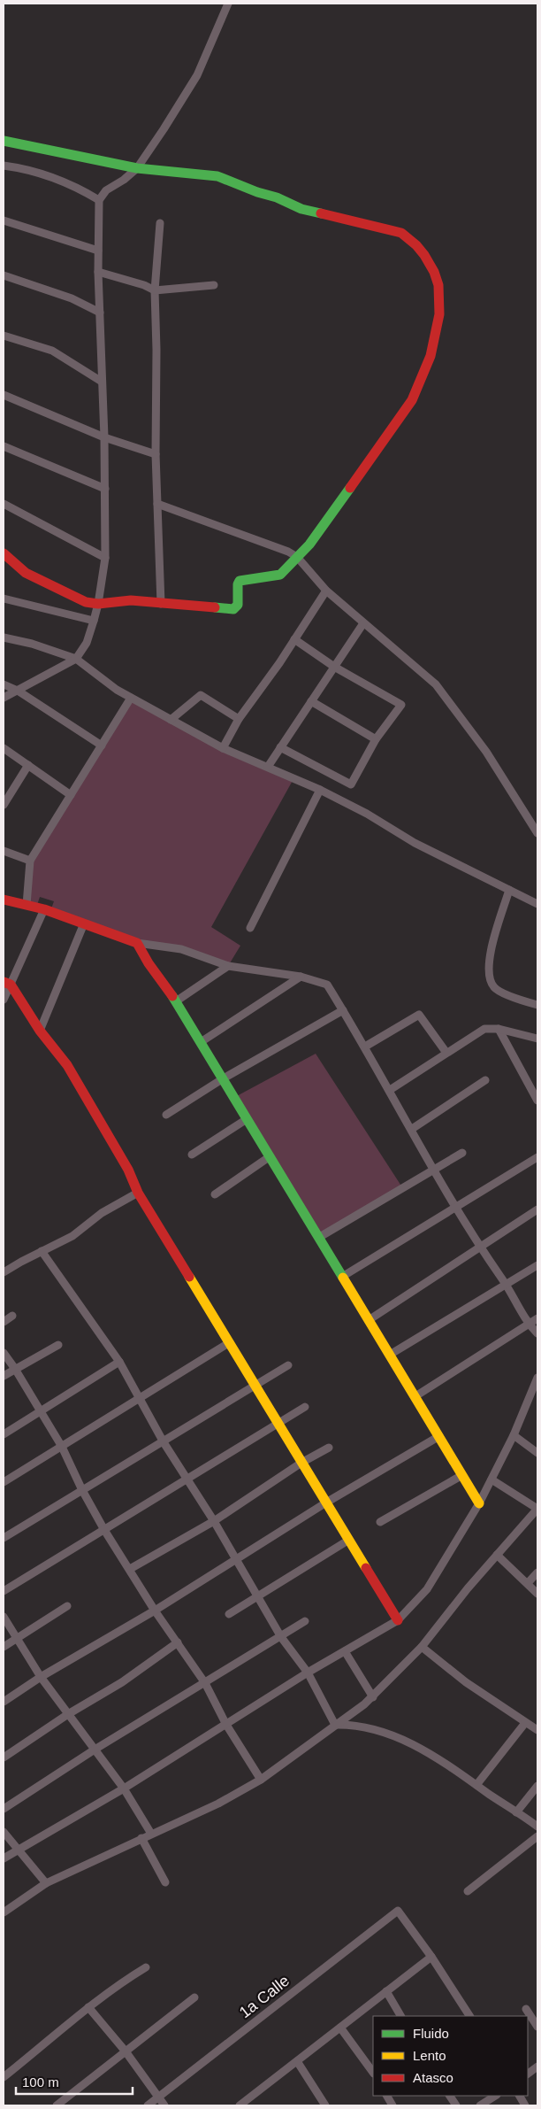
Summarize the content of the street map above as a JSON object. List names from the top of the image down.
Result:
{
  "streets": {
    "street": ["1a Calle"]
  },
  "legend": ["Fluido", "Lento", "Atasco"],
  "scale_bar": "100 m"
}
